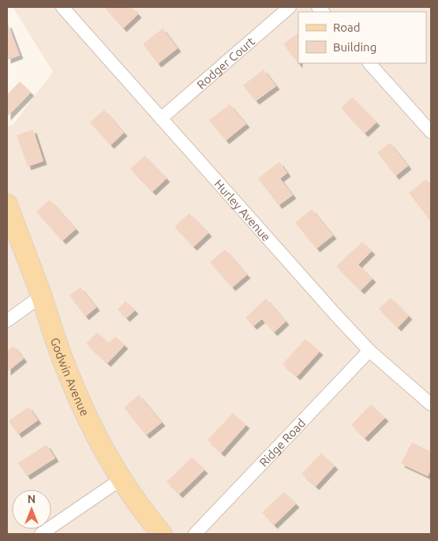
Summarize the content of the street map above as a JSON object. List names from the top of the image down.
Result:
{
  "streets": {
    "main road": ["Godwin Avenue"],
    "street": ["Rodger Court", "Hurley Avenue", "Ridge Road"]
  },
  "crossings": [
    ["Rodger Court", "Hurley Avenue"],
    ["Hurley Avenue", "Ridge Road"]
  ],
  "legend": ["Road", "Building"],
  "north": "top"
}
